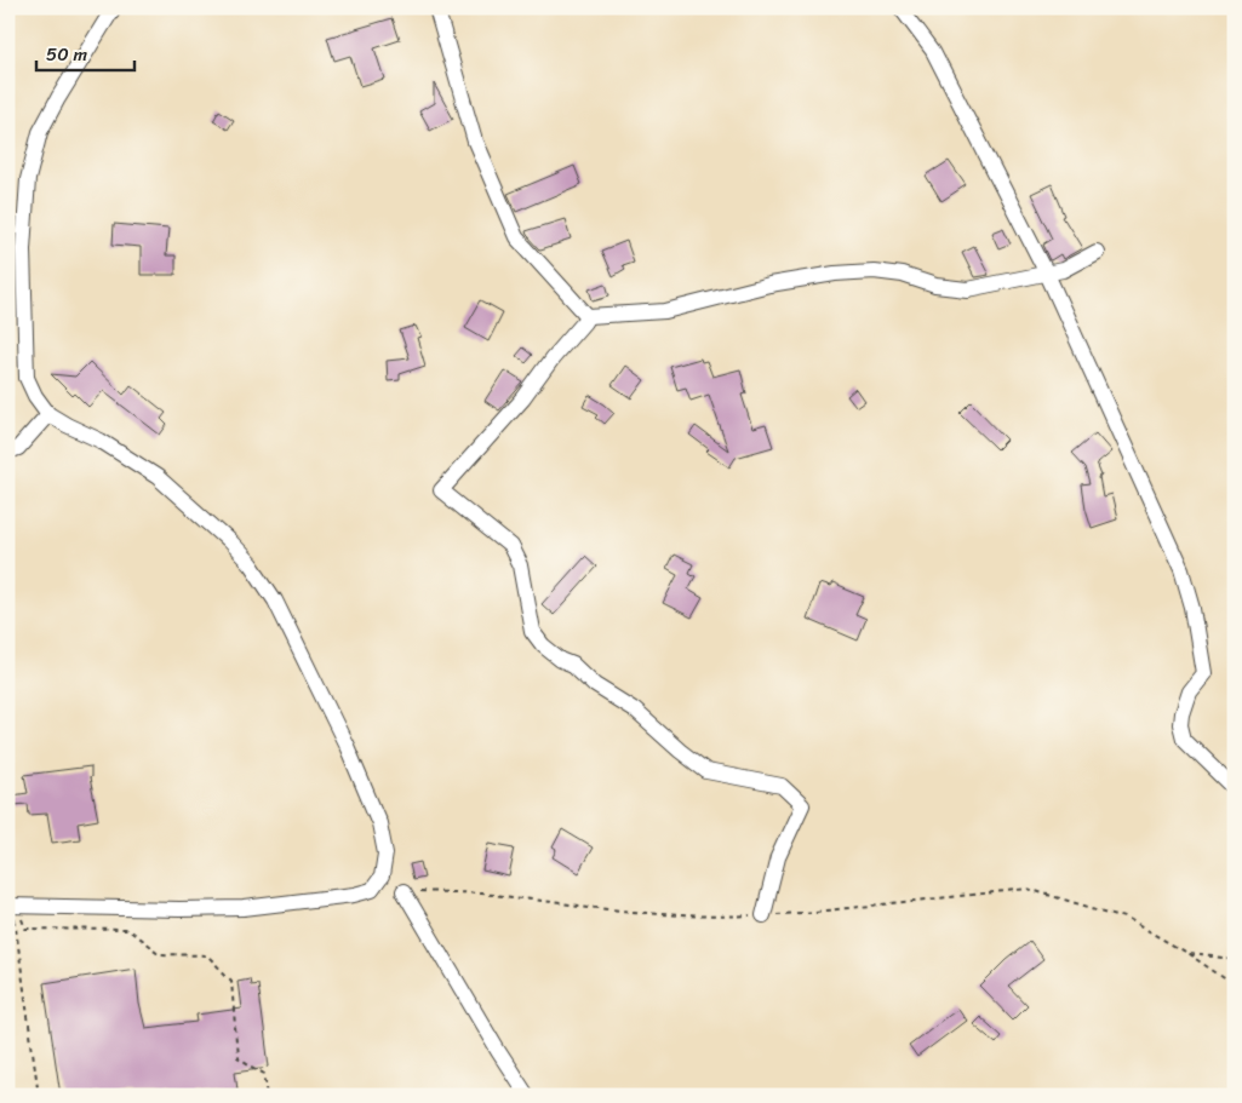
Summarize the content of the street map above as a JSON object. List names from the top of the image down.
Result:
{
  "scale_bar": "50 m"
}
